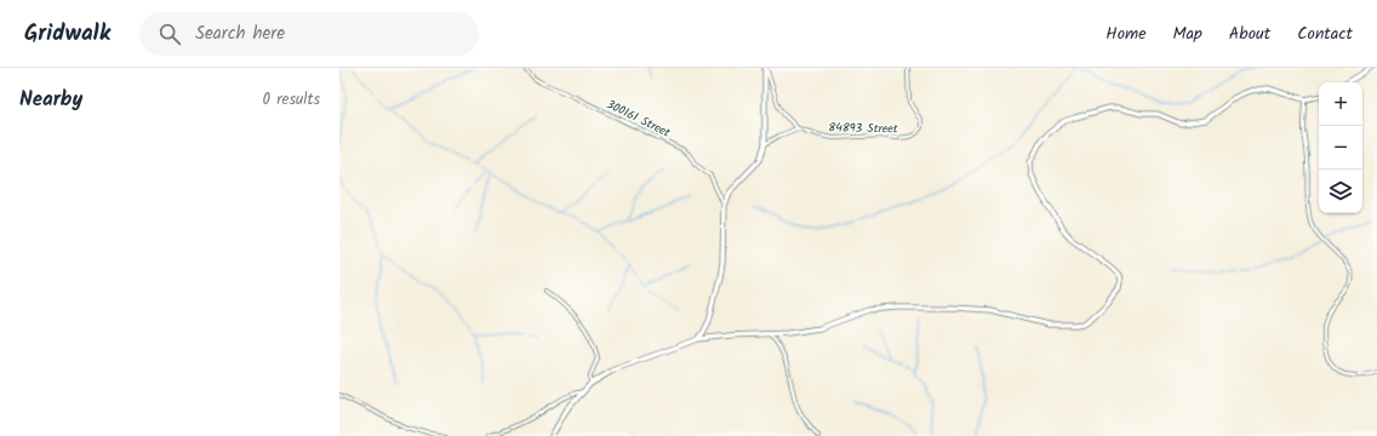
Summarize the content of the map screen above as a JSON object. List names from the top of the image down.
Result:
{
  "streets": {
    "street": ["300161 Street", "84893 Street"]
  },
  "page": {
    "header": "Gridwalk",
    "search": "Search here",
    "nav": [
      "Home",
      "Map",
      "About",
      "Contact"
    ],
    "heading": ["Nearby", "0 results"],
    "map_buttons": ["+", "−"]
  }
}
